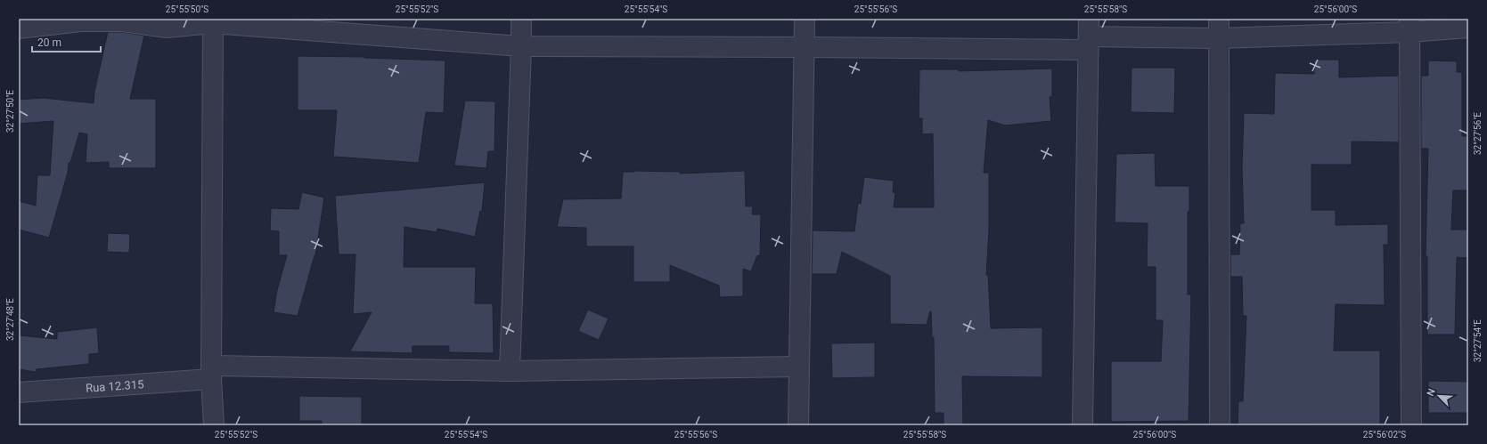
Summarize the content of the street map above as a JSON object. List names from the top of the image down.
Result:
{
  "streets": {
    "street": ["Rua 12.315"]
  },
  "scale_bar": "20 m",
  "north": "top left",
  "coordinates": [
    "25°55'50\"S",
    "25°55'52\"S",
    "25°55'54\"S",
    "25°55'56\"S",
    "25°55'58\"S",
    "25°56'00\"S",
    "32°27'50\"E",
    "32°27'56\"E",
    "32°27'48\"E",
    "32°27'54\"E",
    "25°56'02\"S"
  ]
}
